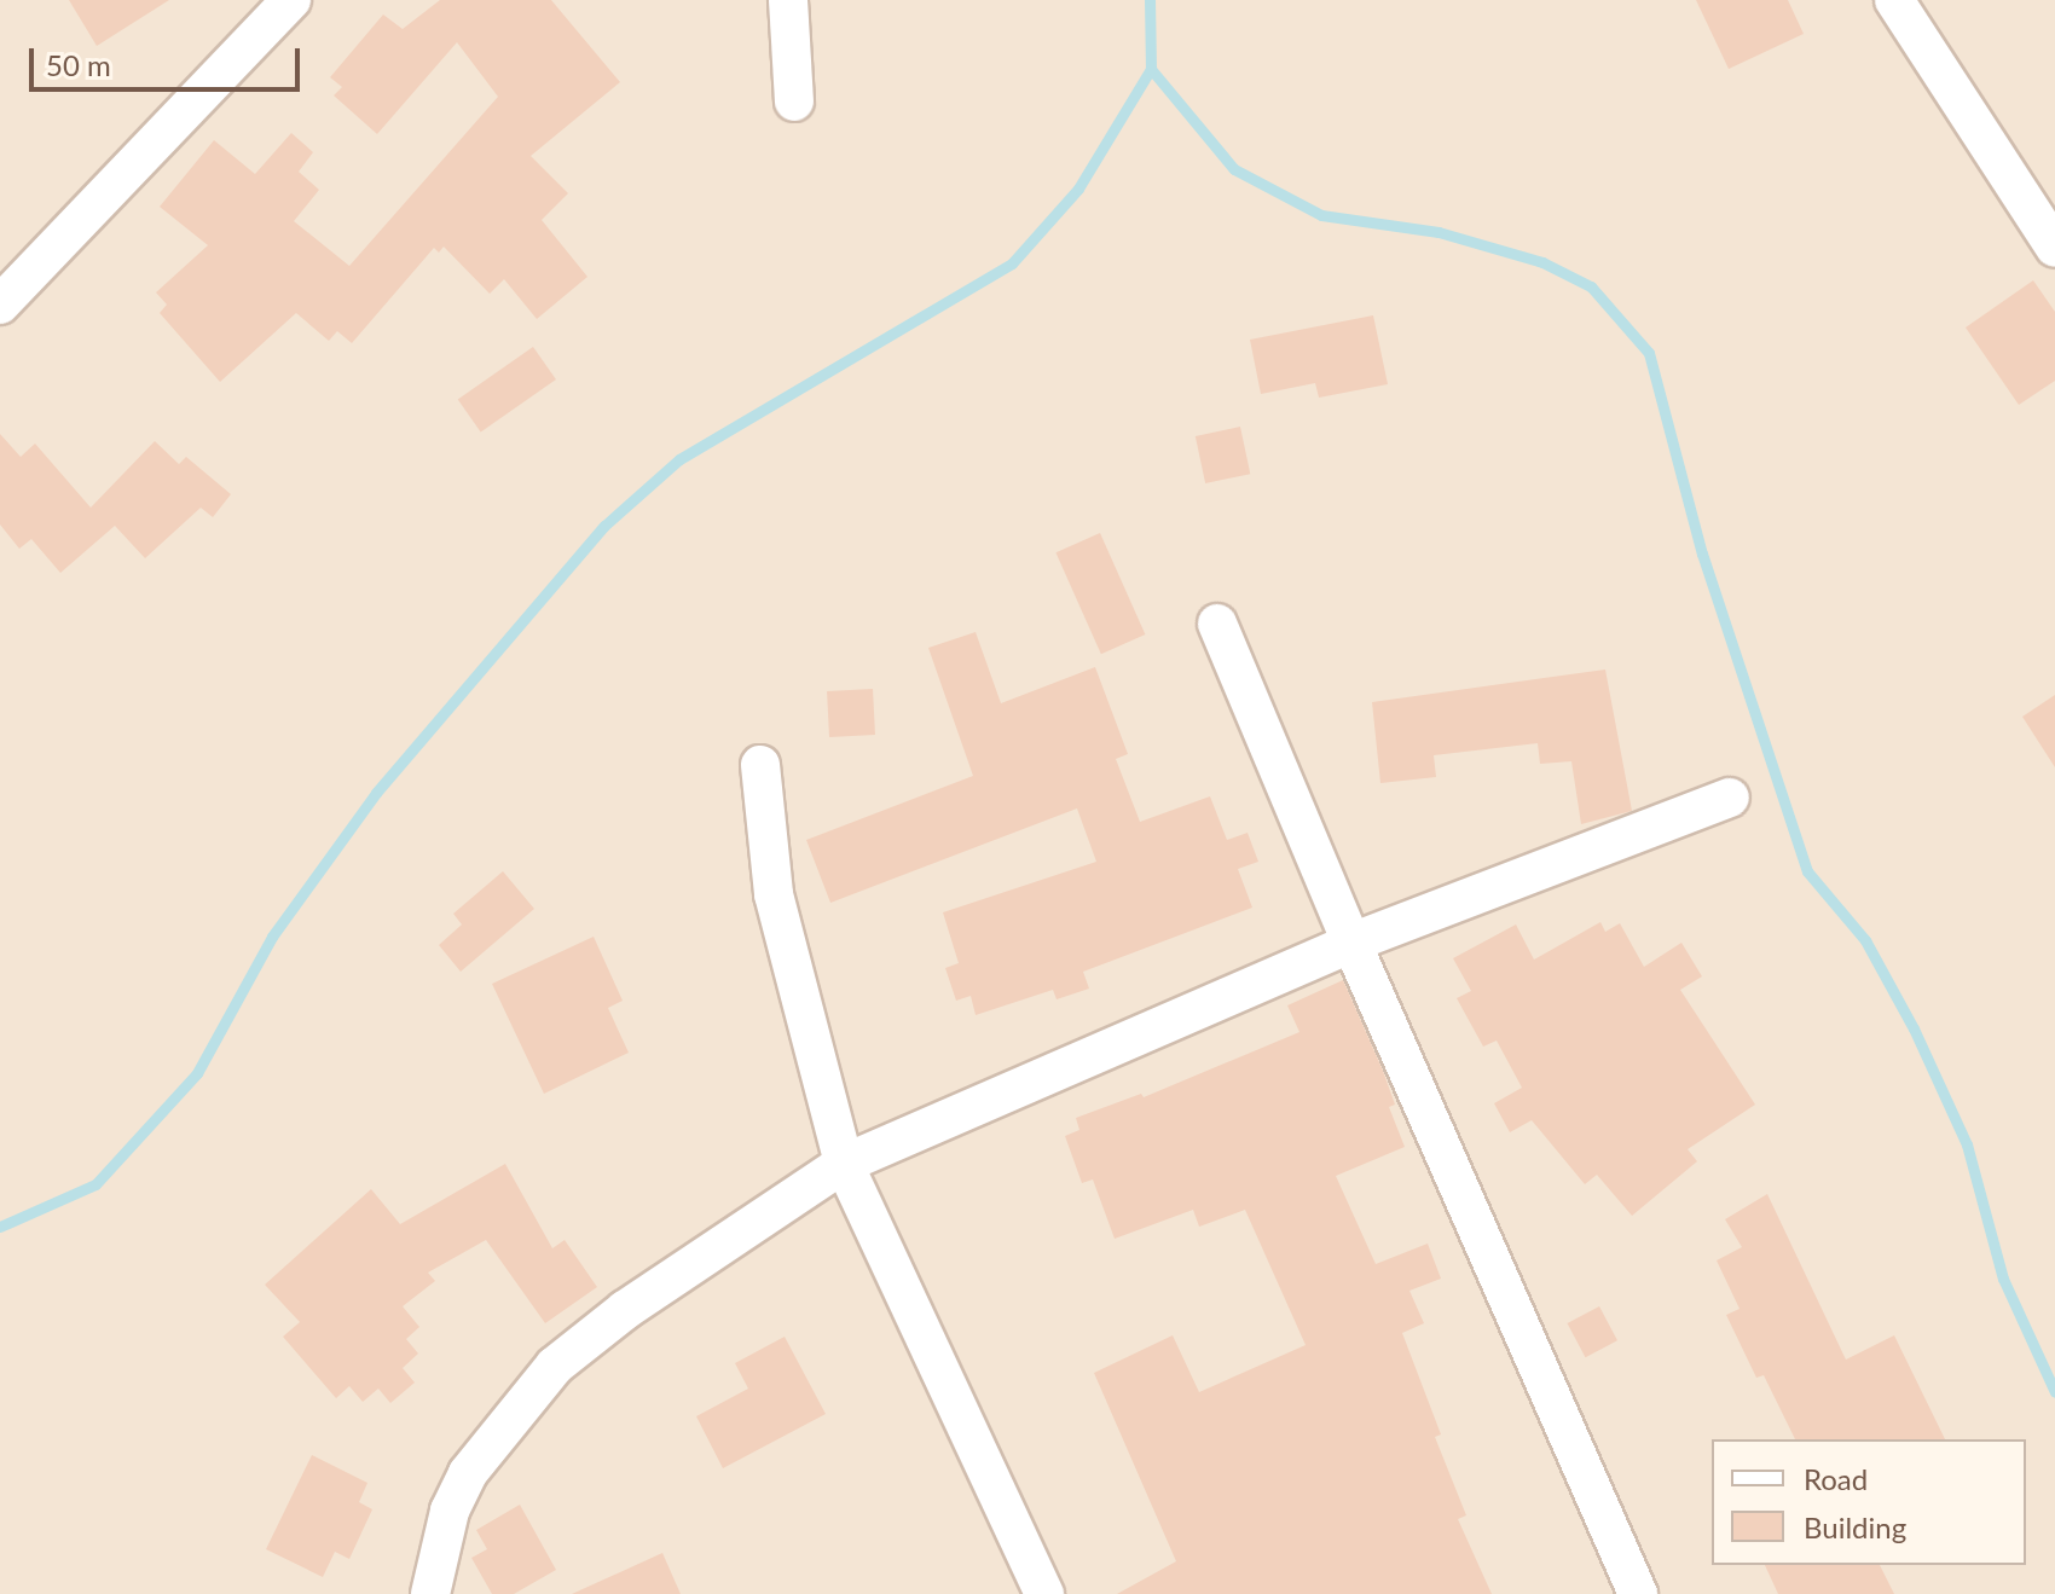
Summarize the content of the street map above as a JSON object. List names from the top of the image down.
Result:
{
  "legend": ["Road", "Building"],
  "scale_bar": "50 m"
}
